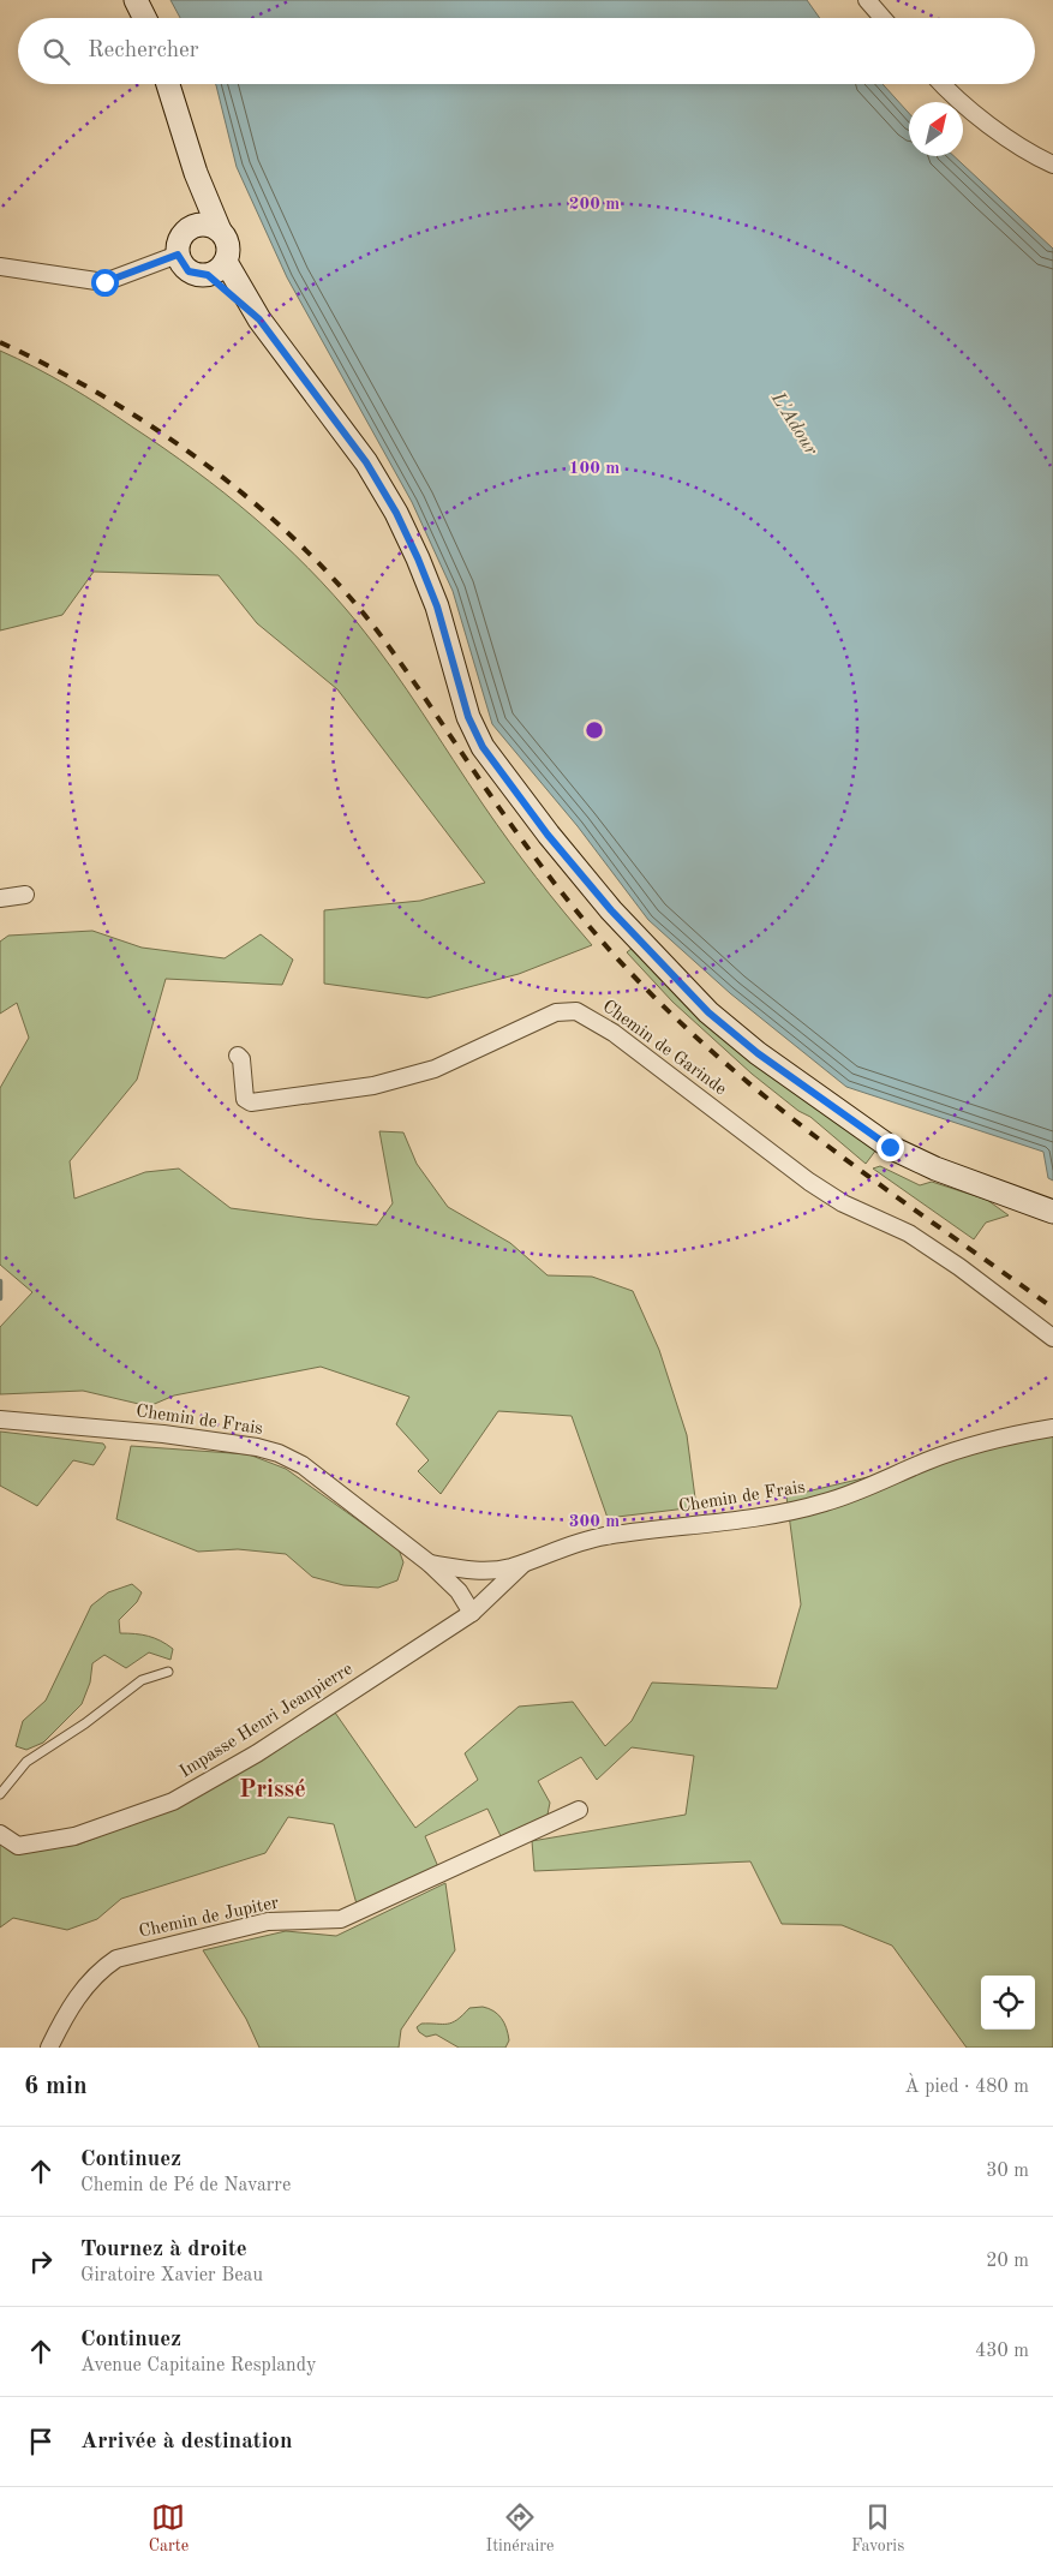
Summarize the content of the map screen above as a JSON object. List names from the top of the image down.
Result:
{
  "streets": {
    "street": [
      "Chemin de Garinde",
      "Chemin de Frais",
      "Impasse Henri Jeanpierre",
      "Chemin de Jupiter"
    ]
  },
  "crossings": [
    ["Chemin de Frais", "Impasse Henri Jeanpierre"]
  ],
  "districts": ["Prissé"],
  "water": ["L'Adour"],
  "north": "top right",
  "page": {
    "search": "Rechercher",
    "heading": ["6 min", "À pied · 480 m"],
    "list": [
      ["Continuez", "Chemin de Pé de Navarre", "30 m"],
      ["Tournez à droite", "Giratoire Xavier Beau", "20 m"],
      ["Continuez", "Avenue Capitaine Resplandy", "430 m"],
      "Arrivée à destination"
    ],
    "nav": ["Carte", "Itinéraire", "Favoris"]
  },
  "rings": ["200 m", "100 m", "300 m"]
}
